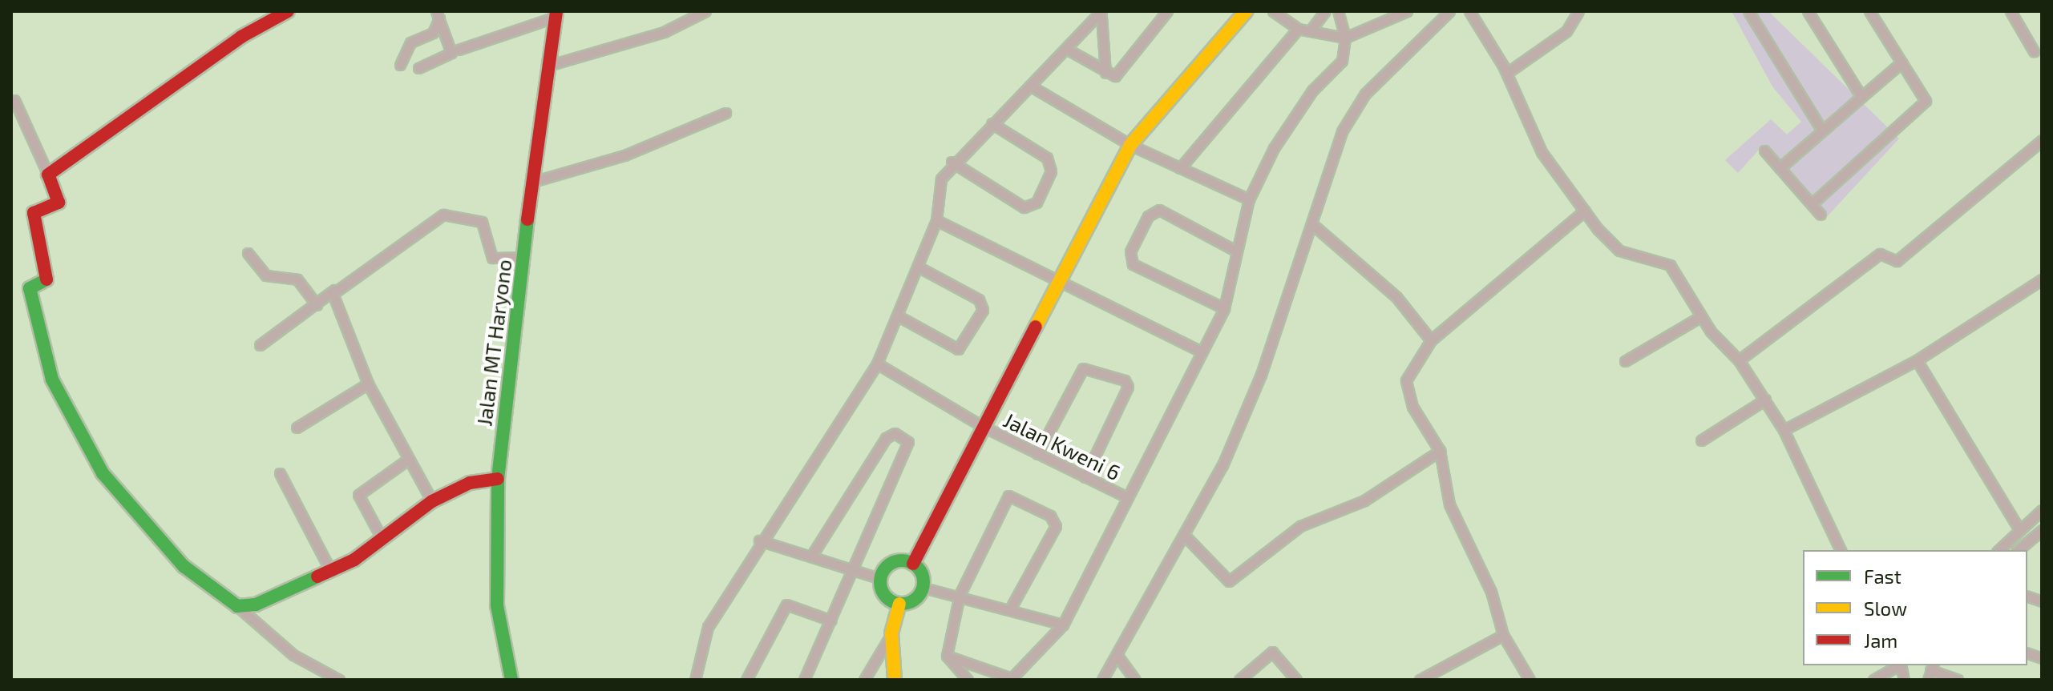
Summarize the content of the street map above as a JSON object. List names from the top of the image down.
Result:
{
  "streets": {
    "street": ["Jalan MT Haryono", "Jalan Kweni 6"]
  },
  "legend": ["Fast", "Slow", "Jam"]
}
